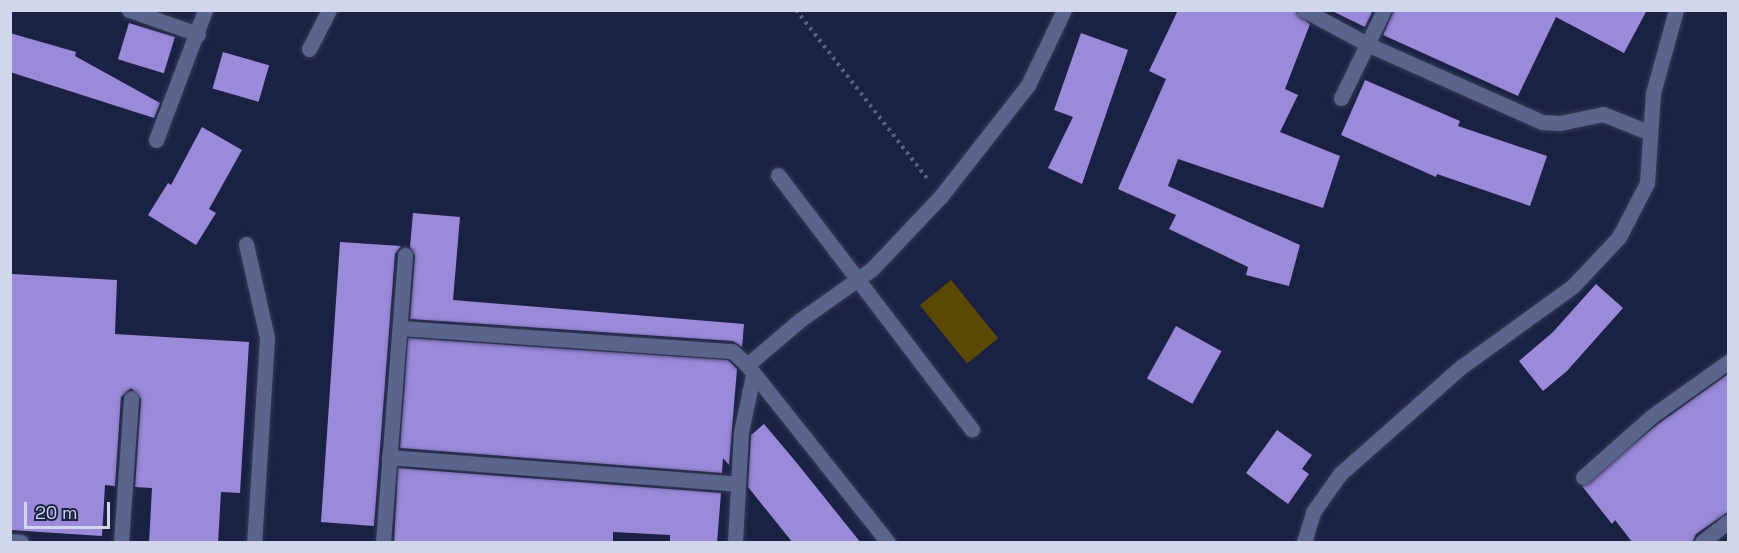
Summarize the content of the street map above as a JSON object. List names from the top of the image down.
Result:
{
  "scale_bar": "20 m"
}
